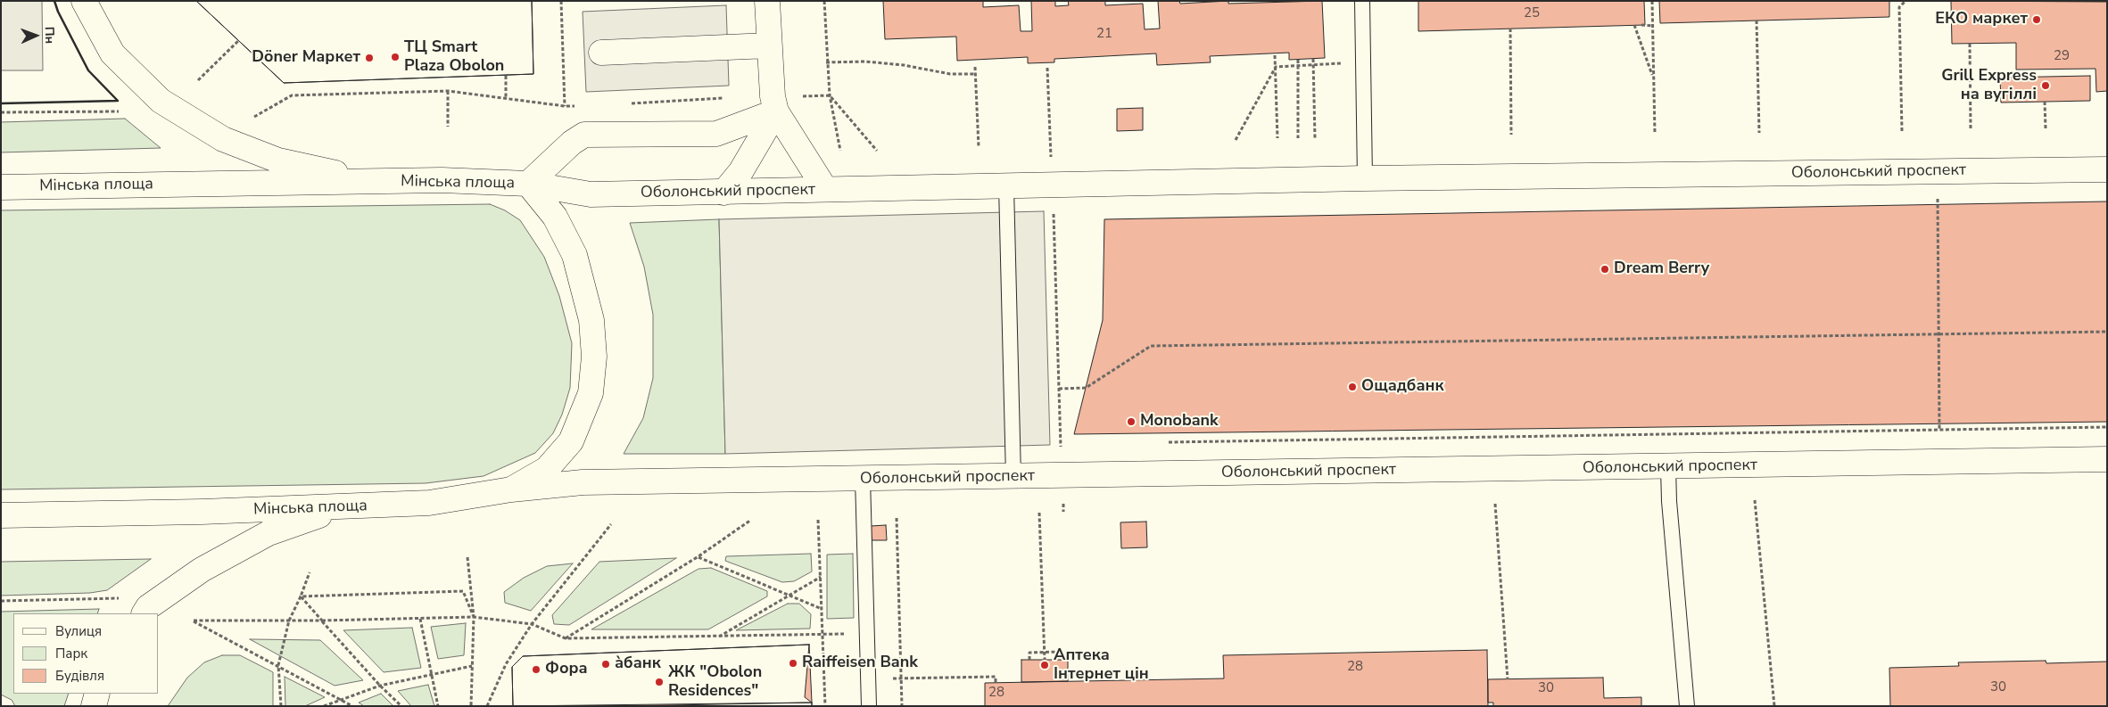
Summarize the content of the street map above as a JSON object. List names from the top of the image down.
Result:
{
  "streets": {
    "main road": ["Оболонський проспект", "Мінська площа"]
  },
  "crossings": [
    ["Оболонський проспект", "Мінська площа"]
  ],
  "places": [
    "ЕКО маркет",
    "ТЦ Smart Plaza Obolon",
    "Döner Маркет",
    "Grill Express на вугіллі",
    "Dream Berry",
    "Ощадбанк",
    "Monobank",
    "Raiffeisen Bank",
    "а̀банк",
    "Аптека Інтернет цін",
    "Фора",
    "ЖК \"Obolon Residences\""
  ],
  "house_numbers": [
    "25",
    "21",
    "29",
    "28",
    "30",
    "30",
    "28"
  ],
  "legend": ["Вулиця", "Парк", "Будівля"],
  "north": "right"
}
